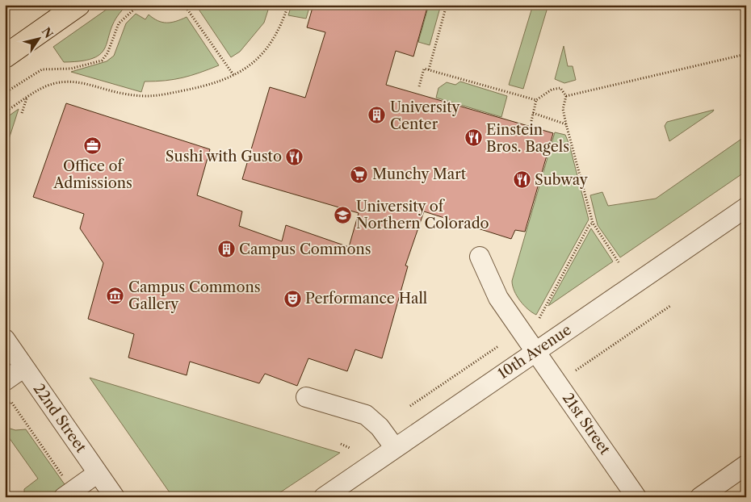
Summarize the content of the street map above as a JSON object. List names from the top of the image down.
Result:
{
  "streets": {
    "street": ["10th Avenue", "22nd Street", "21st Street"]
  },
  "crossings": [
    ["10th Avenue", "21st Street"]
  ],
  "places": {
    "building": ["University Center", "Campus Commons"],
    "restaurant": ["Einstein Bros. Bagels", "Sushi with Gusto", "Subway"],
    "office": ["Office of Admissions"],
    "supermarket": ["Munchy Mart"],
    "school or university": ["University of Northern Colorado"],
    "museum": ["Campus Commons Gallery"],
    "theatre": ["Performance Hall"]
  },
  "north": "top right"
}
